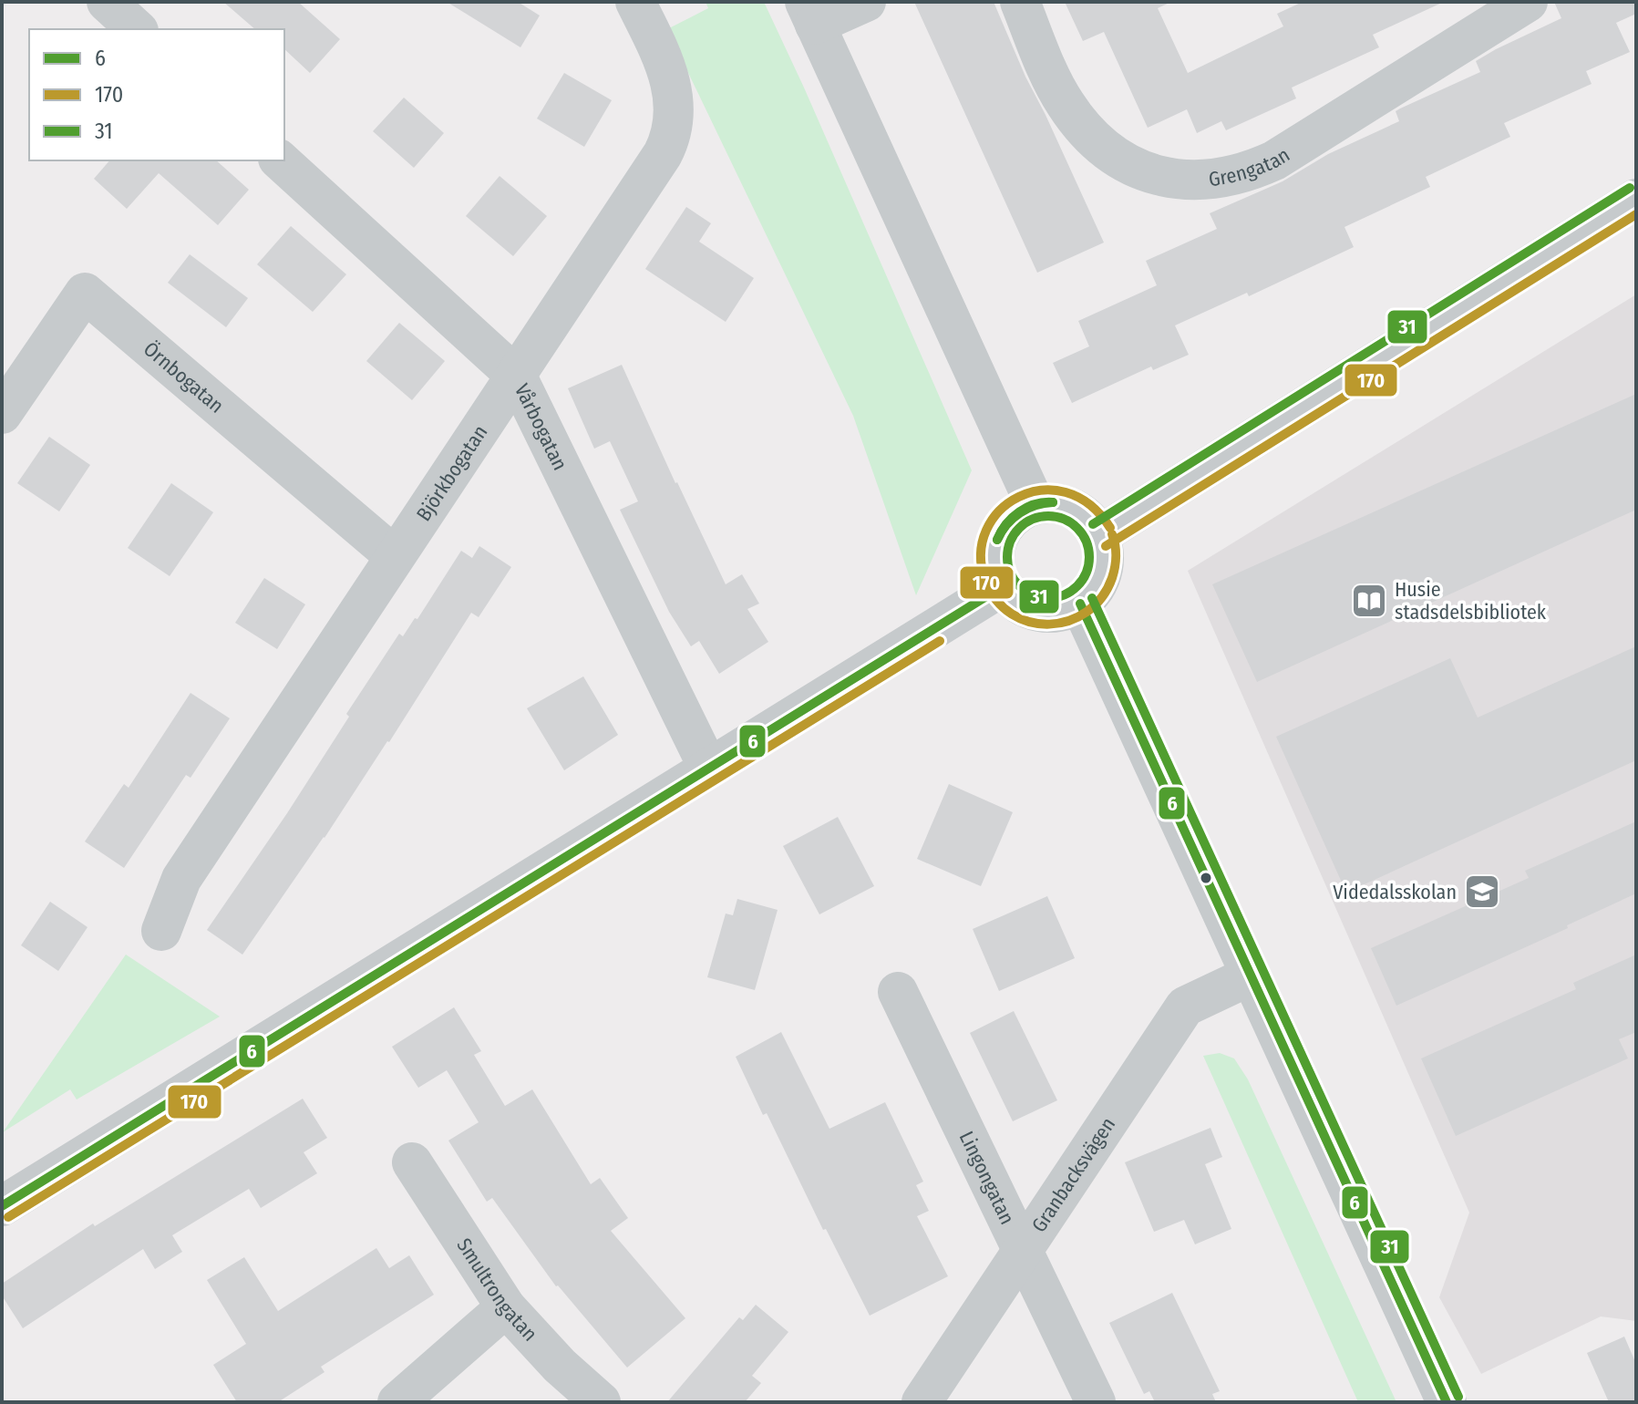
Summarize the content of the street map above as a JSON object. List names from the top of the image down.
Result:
{
  "streets": {
    "street": [
      "Grengatan",
      "Örnbogatan",
      "Vårbogatan",
      "Björkbogatan",
      "Granbacksvägen",
      "Lingongatan",
      "Smultrongatan"
    ]
  },
  "crossings": [
    ["Örnbogatan", "Björkbogatan"],
    ["Vårbogatan", "Björkbogatan"],
    ["Granbacksvägen", "Lingongatan"]
  ],
  "places": {
    "library": ["Husie stadsdelsbibliotek"],
    "school or university": ["Videdalsskolan"]
  },
  "lines": ["transit line 31", "transit line 170", "transit line 6"],
  "legend": ["6", "170", "31"]
}
